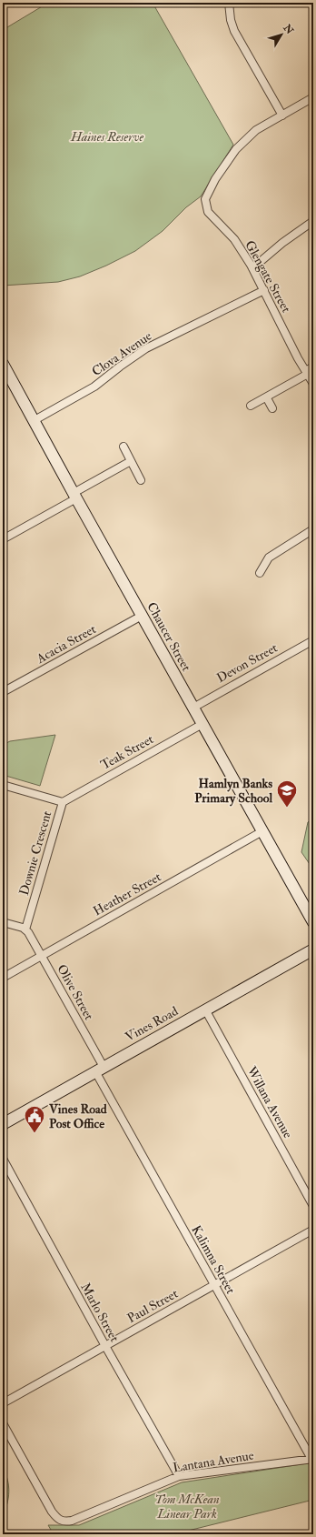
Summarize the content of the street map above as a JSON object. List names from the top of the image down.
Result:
{
  "streets": {
    "street": [
      "Glengate Street",
      "Clova Avenue",
      "Chaucer Street",
      "Acacia Street",
      "Devon Street",
      "Teak Street",
      "Downie Crescent",
      "Heather Street",
      "Olive Street",
      "Vines Road",
      "Willana Avenue",
      "Kalimna Street",
      "Paul Street",
      "Marlo Street",
      "Lantana Avenue"
    ]
  },
  "crossings": [
    ["Glengate Street", "Clova Avenue"],
    ["Clova Avenue", "Chaucer Street"],
    ["Chaucer Street", "Acacia Street"],
    ["Chaucer Street", "Devon Street"],
    ["Chaucer Street", "Teak Street"],
    ["Chaucer Street", "Heather Street"],
    ["Teak Street", "Downie Crescent"],
    ["Downie Crescent", "Olive Street"],
    ["Heather Street", "Olive Street"],
    ["Olive Street", "Vines Road"],
    ["Olive Street", "Kalimna Street"],
    ["Vines Road", "Willana Avenue"],
    ["Vines Road", "Kalimna Street"],
    ["Kalimna Street", "Paul Street"],
    ["Kalimna Street", "Lantana Avenue"],
    ["Paul Street", "Marlo Street"],
    ["Marlo Street", "Lantana Avenue"]
  ],
  "parks": ["Haines Reserve", "Tom McKean Linear Park"],
  "places": {
    "school or university": ["Hamlyn Banks Primary School"],
    "public building": ["Vines Road Post Office"]
  },
  "north": "top right"
}
